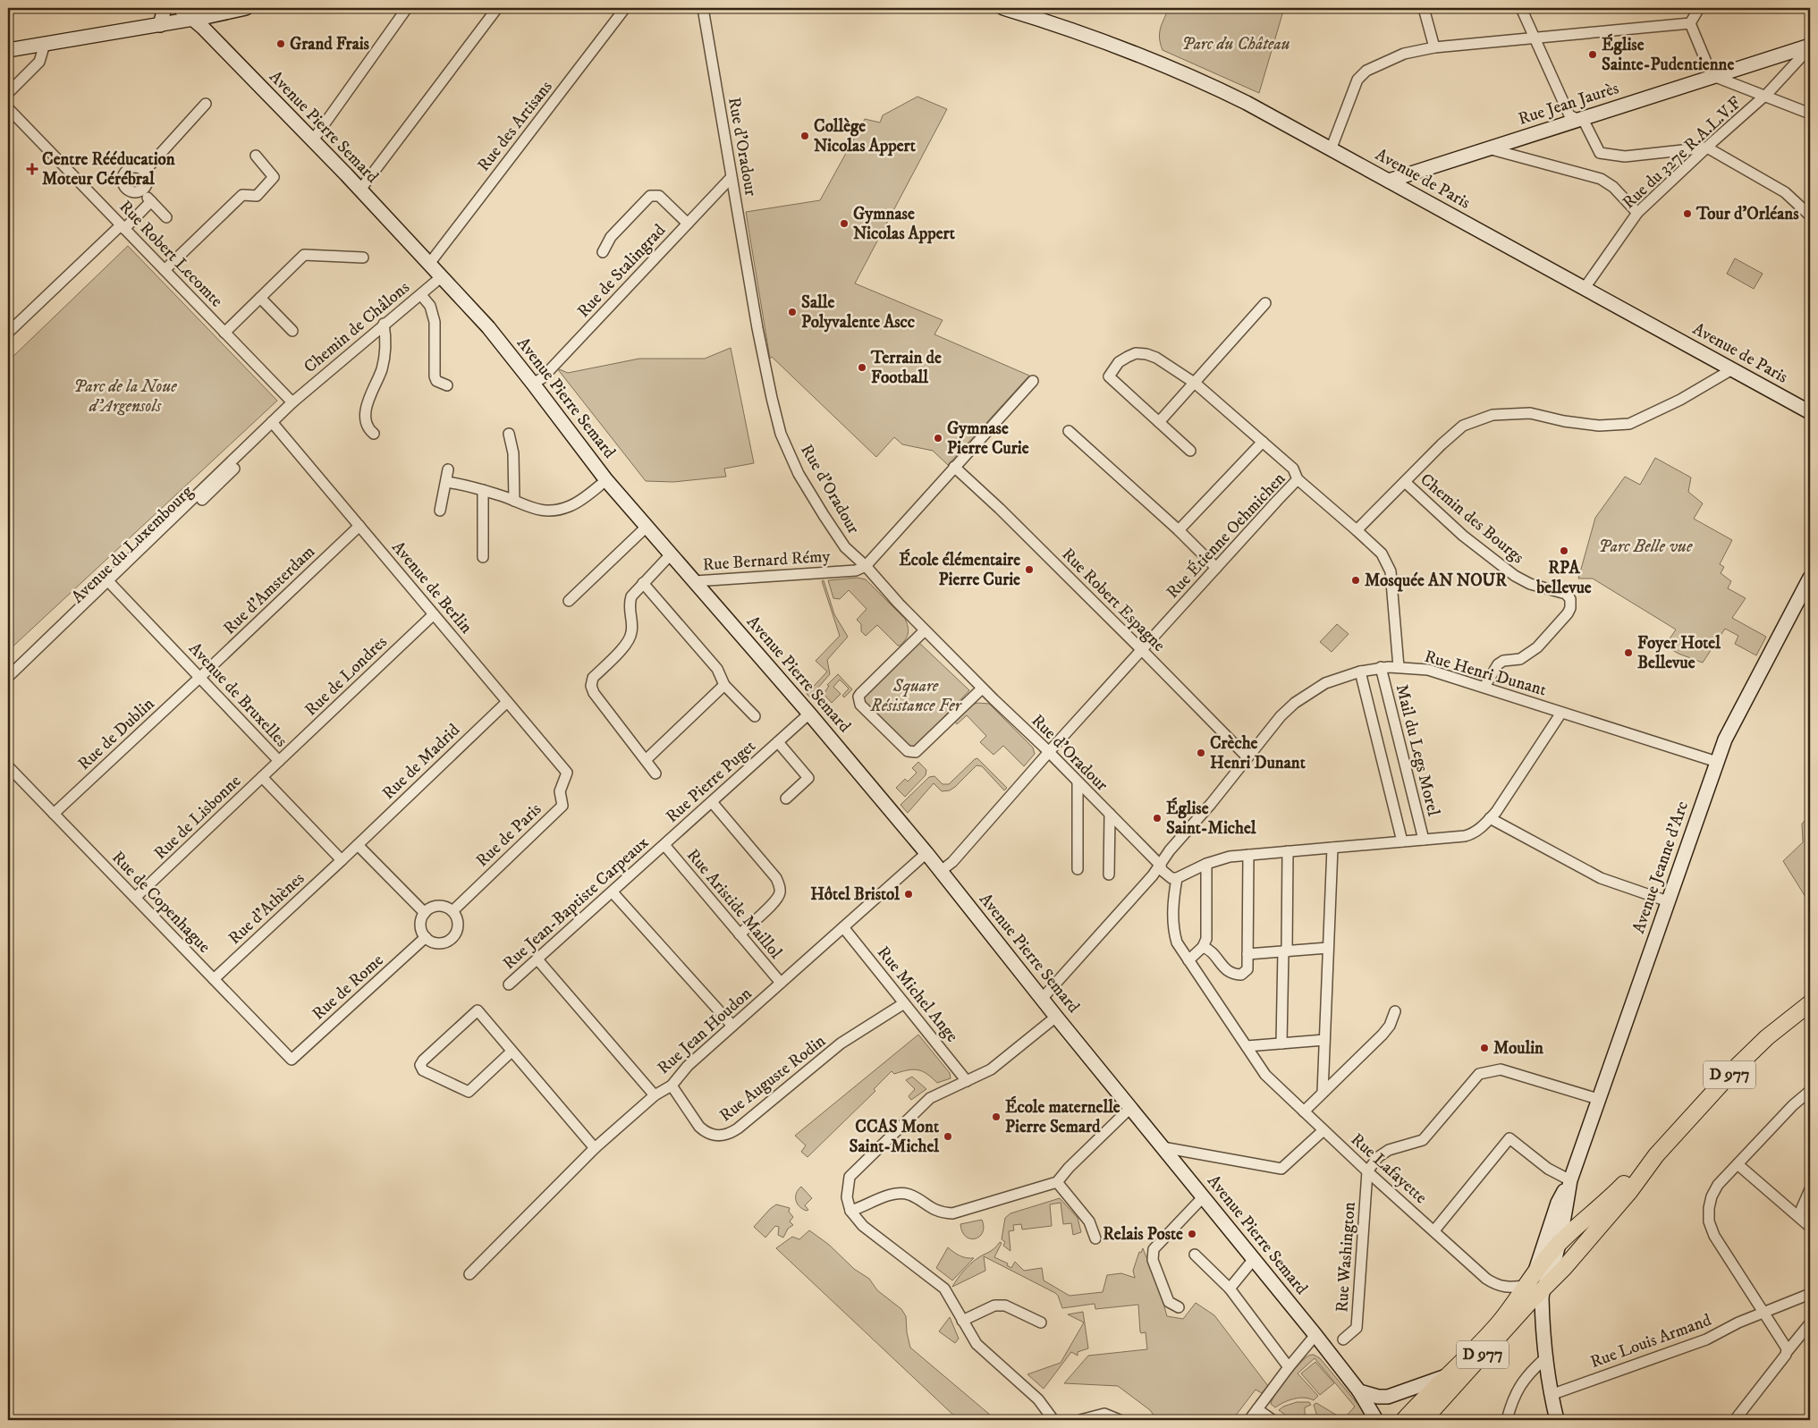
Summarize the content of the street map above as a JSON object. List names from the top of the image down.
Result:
{
  "streets": {
    "main road": [
      "Rue Jean Jaurès",
      "Avenue Pierre Semard",
      "Avenue de Paris",
      "Avenue Jeanne d'Arc",
      "D 977"
    ],
    "street": [
      "Rue des Artisans",
      "Rue d'Oradour",
      "Rue du 327e R.A.L.V.F",
      "Rue Robert Lecomte",
      "Rue de Stalingrad",
      "Chemin de Châlons",
      "Chemin des Bourgs",
      "Rue Étienne Oehmichen",
      "Avenue du Luxembourg",
      "Rue Bernard Rémy",
      "Avenue de Berlin",
      "Rue d'Amsterdam",
      "Rue Robert Espagne",
      "Rue Henri Dunant",
      "Rue de Londres",
      "Avenue de Bruxelles",
      "Rue de Dublin",
      "Mail du Legs Morel",
      "Rue de Madrid",
      "Rue Pierre Puget",
      "Rue de Lisbonne",
      "Rue de Paris",
      "Rue de Copenhague",
      "Rue Jean-Baptiste Carpeaux",
      "Rue Aristide Maillol",
      "Rue d'Athènes",
      "Rue de Rome",
      "Rue Michel Ange",
      "Rue Jean Houdon",
      "Rue Auguste Rodin",
      "Rue Lafayette",
      "Rue Washington",
      "Rue Louis Armand"
    ]
  },
  "crossings": [
    ["Rue Jean Jaurès", "Rue du 327e R.A.L.V.F"],
    ["Rue Jean Jaurès", "Avenue de Paris"],
    ["Rue des Artisans", "Avenue Pierre Semard"],
    ["Avenue Pierre Semard", "Rue de Stalingrad"],
    ["Avenue Pierre Semard", "Chemin de Châlons"],
    ["Avenue Pierre Semard", "Rue Étienne Oehmichen"],
    ["Avenue Pierre Semard", "Rue Bernard Rémy"],
    ["Avenue Pierre Semard", "Rue Henri Dunant"],
    ["Avenue Pierre Semard", "Rue Pierre Puget"],
    ["Avenue Pierre Semard", "Rue Jean Houdon"],
    ["Rue d'Oradour", "Rue de Stalingrad"],
    ["Rue d'Oradour", "Rue Étienne Oehmichen"],
    ["Rue d'Oradour", "Rue Bernard Rémy"],
    ["Rue d'Oradour", "Rue Henri Dunant"],
    ["Rue d'Oradour", "Rue Lafayette"],
    ["Rue du 327e R.A.L.V.F", "Avenue de Paris"],
    ["Rue Robert Lecomte", "Chemin de Châlons"],
    ["Rue Robert Lecomte", "Avenue du Luxembourg"],
    ["Chemin de Châlons", "Avenue du Luxembourg"],
    ["Chemin des Bourgs", "Rue Henri Dunant"],
    ["Rue Étienne Oehmichen", "Rue Robert Espagne"],
    ["Rue Étienne Oehmichen", "Rue Henri Dunant"],
    ["Avenue du Luxembourg", "Avenue de Berlin"],
    ["Avenue du Luxembourg", "Avenue de Bruxelles"],
    ["Avenue de Berlin", "Rue d'Amsterdam"],
    ["Avenue de Berlin", "Rue de Londres"],
    ["Avenue de Berlin", "Rue de Madrid"],
    ["Avenue de Berlin", "Rue de Paris"],
    ["Rue d'Amsterdam", "Avenue de Bruxelles"],
    ["Rue d'Amsterdam", "Rue de Dublin"],
    ["Rue Robert Espagne", "Rue Henri Dunant"],
    ["Rue Henri Dunant", "Mail du Legs Morel"],
    ["Rue Henri Dunant", "Avenue Jeanne d'Arc"],
    ["Rue de Londres", "Avenue de Bruxelles"],
    ["Avenue de Bruxelles", "Rue de Dublin"],
    ["Avenue de Bruxelles", "Rue de Lisbonne"],
    ["Rue de Dublin", "Rue de Copenhague"],
    ["Rue Pierre Puget", "Rue Jean-Baptiste Carpeaux"],
    ["Rue Pierre Puget", "Rue Aristide Maillol"],
    ["Rue de Lisbonne", "Rue de Copenhague"],
    ["Rue de Paris", "Rue de Rome"],
    ["Avenue Jeanne d'Arc", "D 977"],
    ["Rue de Copenhague", "Rue d'Athènes"],
    ["Rue de Copenhague", "Rue de Rome"],
    ["Rue Jean-Baptiste Carpeaux", "Rue Aristide Maillol"],
    ["Rue Aristide Maillol", "Rue Jean Houdon"],
    ["Rue Michel Ange", "Rue Jean Houdon"],
    ["Rue Michel Ange", "Rue Auguste Rodin"],
    ["Rue Jean Houdon", "Rue Auguste Rodin"],
    ["D 977", "Rue Lafayette"],
    ["Rue Lafayette", "Rue Washington"]
  ],
  "parks": [
    "Parc du Château",
    "Parc de la Noue d'Argensols",
    "Parc Belle vue",
    "Square Résistance Fer"
  ],
  "places": {
    "other": [
      "Grand Frais",
      "Église Sainte-Pudentienne",
      "Collège Nicolas Appert",
      "Tour d'Orléans",
      "Gymnase Nicolas Appert",
      "Salle Polyvalente Ascc",
      "Terrain de Football",
      "Gymnase Pierre Curie",
      "RPA bellevue",
      "École élémentaire Pierre Curie",
      "Mosquée AN NOUR",
      "Foyer Hotel Bellevue",
      "Crèche Henri Dunant",
      "Église Saint-Michel",
      "Hôtel Bristol",
      "Moulin",
      "École maternelle Pierre Semard",
      "CCAS Mont Saint-Michel",
      "Relais Poste"
    ],
    "health": ["Centre Rééducation Moteur Cérébral"]
  }
}
